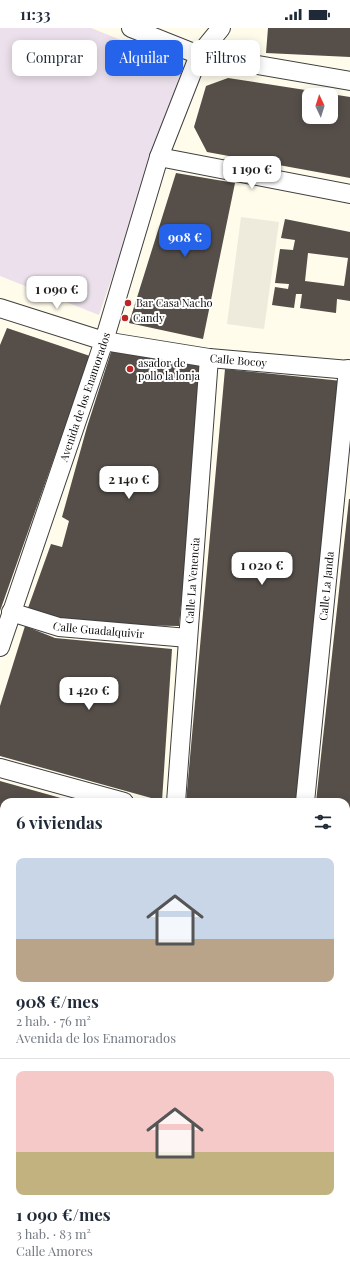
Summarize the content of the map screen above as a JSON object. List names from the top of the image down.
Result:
{
  "streets": {
    "street": [
      "Calle Bocoy",
      "Avenida de los Enamorados",
      "Calle La Venencia",
      "Calle La Janda",
      "Calle Guadalquivir"
    ]
  },
  "crossings": [
    ["Calle Bocoy", "Avenida de los Enamorados"],
    ["Calle Bocoy", "Calle La Venencia"],
    ["Calle Bocoy", "Calle La Janda"],
    ["Avenida de los Enamorados", "Calle Guadalquivir"],
    ["Calle La Venencia", "Calle Guadalquivir"]
  ],
  "places": ["Bar Casa Nacho", "Candy", "asador de pollo la lonja"],
  "north": "top",
  "page": {
    "status": "11:33",
    "chip": ["Comprar", "Alquilar", "Filtros"],
    "price": [
      "1 190 €",
      "908 €",
      "1 090 €",
      "2 140 €",
      "1 020 €",
      "1 420 €"
    ],
    "heading": "6 viviendas",
    "list": [
      {
        "name": "908 €/mes",
        "note": "2 hab. · 76 m² · Avenida de los Enamorados"
      },
      {
        "name": "1 090 €/mes",
        "note": "3 hab. · 83 m² · Calle Amores"
      }
    ]
  }
}
